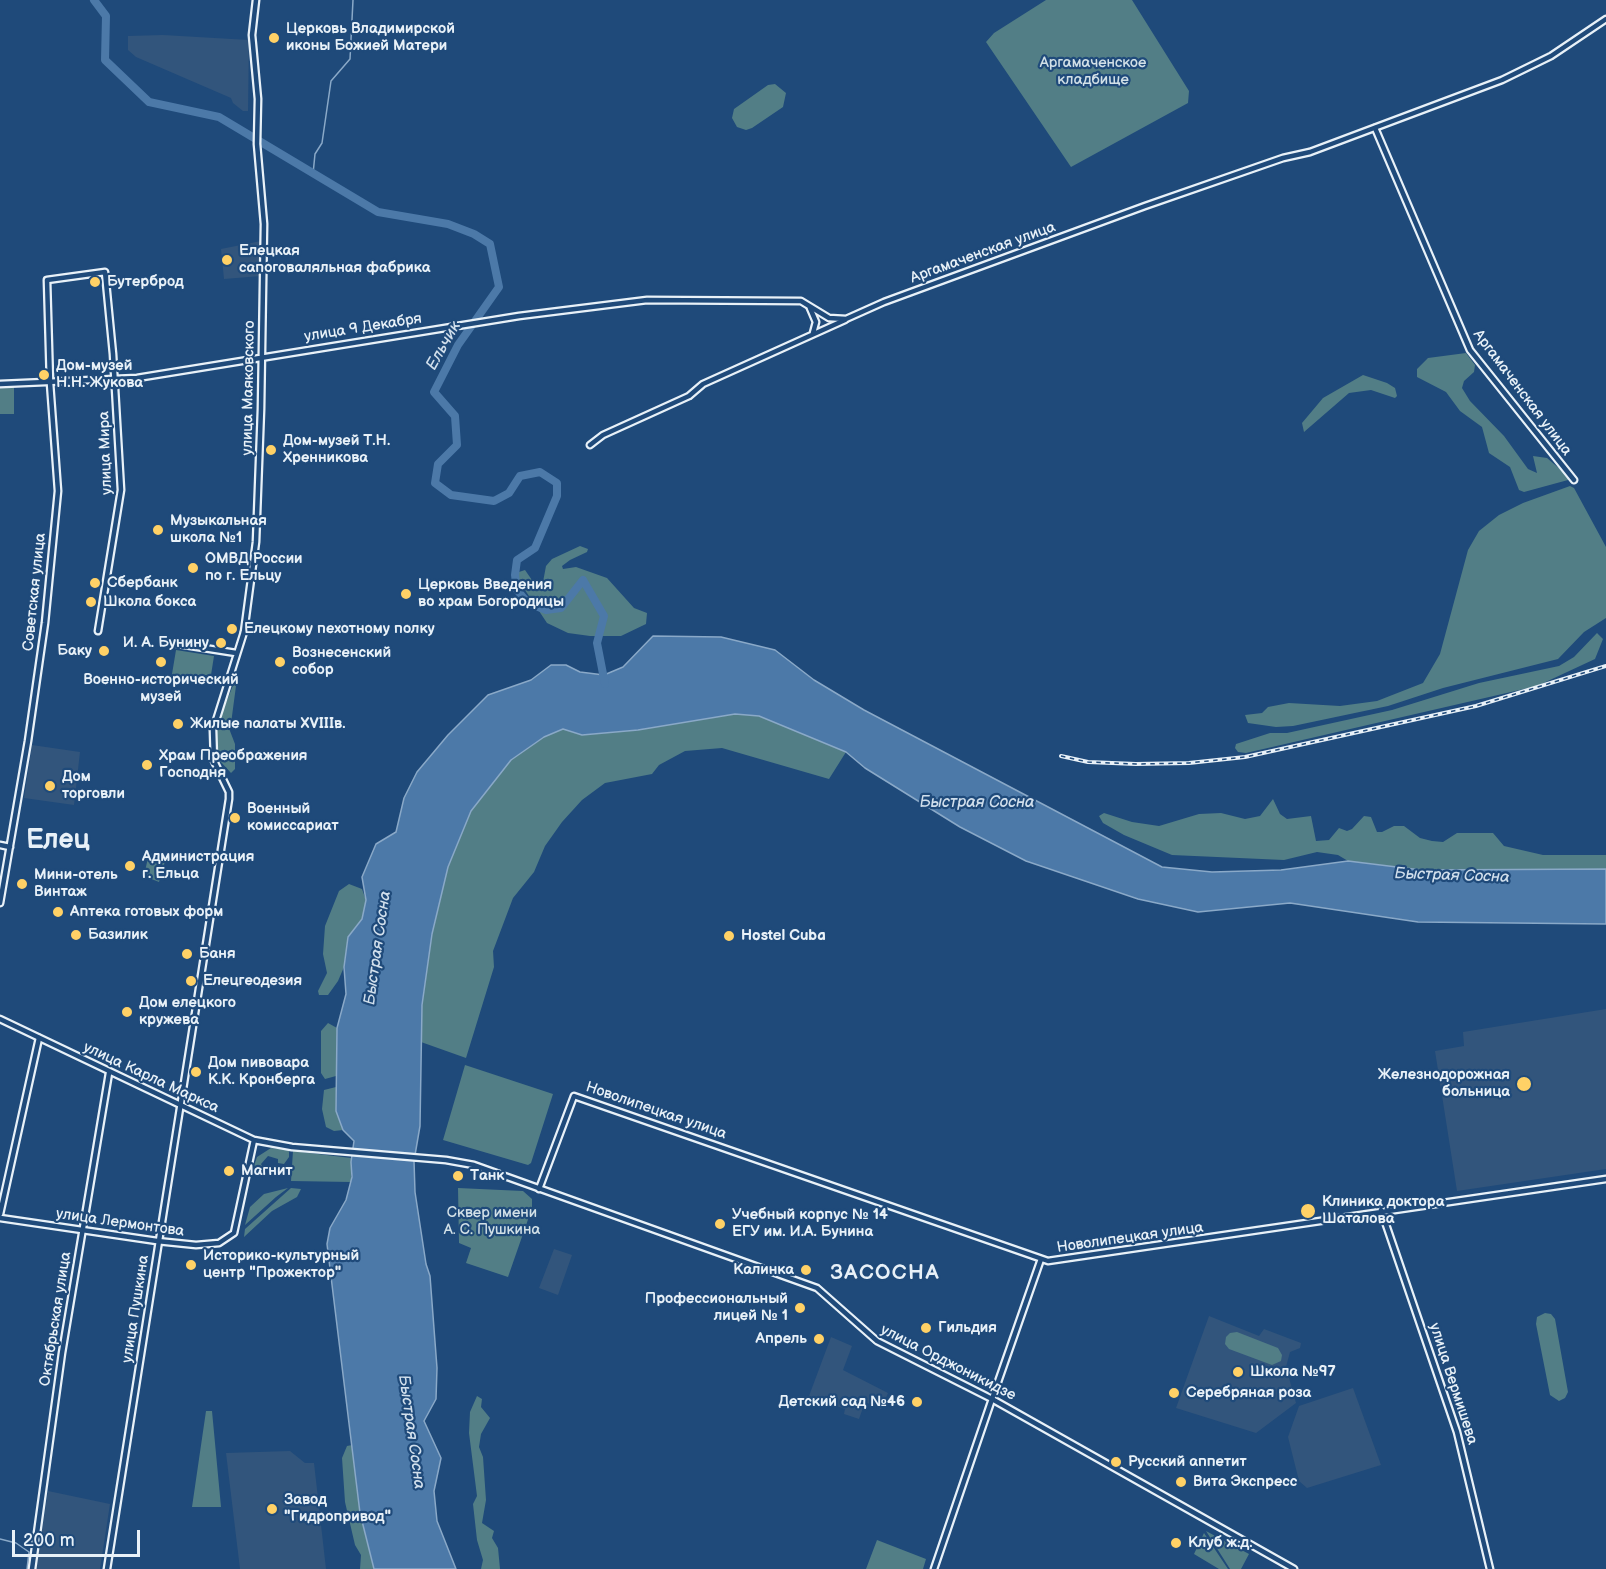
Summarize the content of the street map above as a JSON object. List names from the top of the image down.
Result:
{
  "streets": {
    "street": [
      "Аргамаченская улица",
      "улица 9 Декабря",
      "улица Маяковского",
      "улица Мира",
      "Советская улица",
      "улица Карла Маркса",
      "Новолипецкая улица",
      "улица Лермонтова",
      "улица Пушкина",
      "Октябрьская улица",
      "улица Орджоникидзе",
      "улица Вермишева"
    ]
  },
  "crossings": [
    ["Аргамаченская улица", "улица 9 Декабря"],
    ["улица 9 Декабря", "улица Маяковского"],
    ["улица 9 Декабря", "улица Мира"],
    ["улица 9 Декабря", "Советская улица"],
    ["улица Маяковского", "улица Пушкина"],
    ["улица Мира", "Советская улица"],
    ["улица Карла Маркса", "улица Лермонтова"],
    ["улица Карла Маркса", "улица Пушкина"],
    ["улица Карла Маркса", "Октябрьская улица"],
    ["улица Карла Маркса", "улица Орджоникидзе"],
    ["Новолипецкая улица", "улица Орджоникидзе"],
    ["Новолипецкая улица", "улица Вермишева"],
    ["улица Лермонтова", "улица Пушкина"],
    ["улица Лермонтова", "Октябрьская улица"]
  ],
  "districts": ["Елец", "ЗАСОСНА"],
  "water": ["Ельчик", "Быстрая Сосна"],
  "parks": ["Аргамаченское кладбище", "Сквер имени А. С. Пушкина"],
  "places": [
    "Церковь Владимирской иконы Божией Матери",
    "Елецкая сапоговаляльная фабрика",
    "Бутерброд",
    "Дом-музей Н.Н. Жукова",
    "Дом-музей Т.Н. Хренникова",
    "Музыкальная школа №1",
    "ОМВД России по г. Ельцу",
    "Сбербанк",
    "Церковь Введения во храм Богородицы",
    "Школа бокса",
    "Елецкому пехотному полку",
    "И. А. Бунину",
    "Баку",
    "Военно-исторический музей",
    "Вознесенский собор",
    "Жилые палаты XVIIIв.",
    "Храм Преображения Господня",
    "Дом торговли",
    "Военный комиссариат",
    "Администрация г. Ельца",
    "Мини-отель Винтаж",
    "Аптека готовых форм",
    "Базилик",
    "Hostel Cuba",
    "Баня",
    "Елецгеодезия",
    "Дом елецкого кружева",
    "Дом пивовара К.К. Кронберга",
    "Железнодорожная больница",
    "Магнит",
    "Танк",
    "Клиника доктора Шаталова",
    "Учебный корпус № 14 ЕГУ им. И.А. Бунина",
    "Историко-культурный центр \"Прожектор\"",
    "Калинка",
    "Профессиональный лицей № 1",
    "Гильдия",
    "Апрель",
    "Школа №97",
    "Серебряная роза",
    "Детский сад №46",
    "Русский аппетит",
    "Вита Экспресс",
    "Завод \"Гидропривод\"",
    "Клуб ж.д."
  ],
  "scale_bar": "200 m"
}
